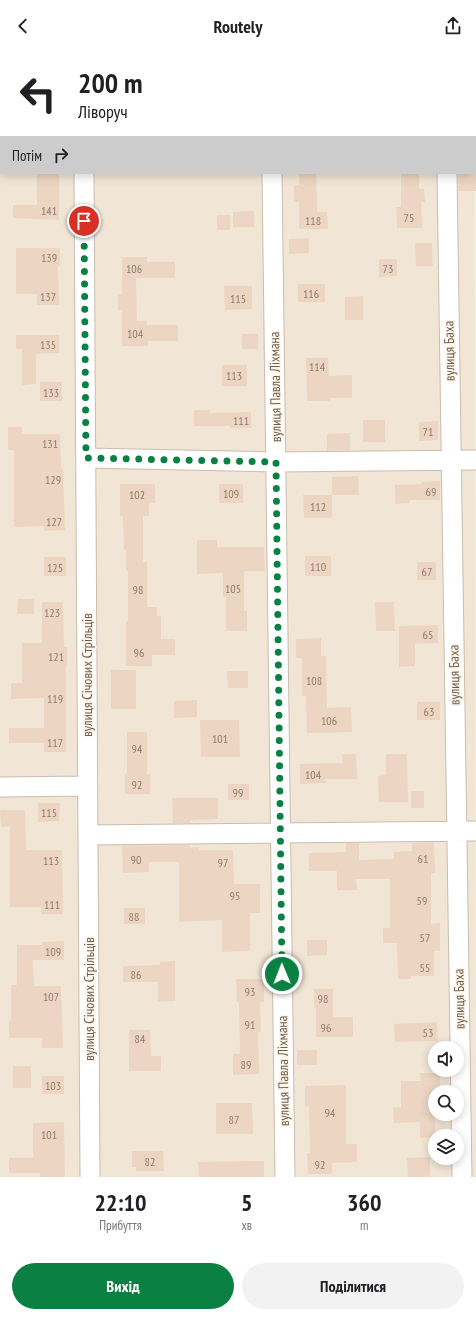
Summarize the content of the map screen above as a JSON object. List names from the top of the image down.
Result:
{
  "streets": {
    "street": ["вулиця Баха", "вулиця Павла Ліхмана", "вулиця Січових Стрільців"]
  },
  "house_numbers": [
    "141",
    "75",
    "118",
    "139",
    "106",
    "73",
    "116",
    "137",
    "115",
    "104",
    "135",
    "114",
    "113",
    "133",
    "111",
    "71",
    "131",
    "129",
    "69",
    "109",
    "102",
    "112",
    "127",
    "110",
    "125",
    "67",
    "105",
    "98",
    "123",
    "65",
    "96",
    "121",
    "108",
    "119",
    "63",
    "106",
    "101",
    "117",
    "94",
    "104",
    "92",
    "99",
    "115",
    "61",
    "90",
    "113",
    "97",
    "95",
    "59",
    "111",
    "88",
    "57",
    "109",
    "55",
    "86",
    "93",
    "107",
    "98",
    "91",
    "96",
    "53",
    "84",
    "89",
    "103",
    "94",
    "87",
    "101",
    "82",
    "92"
  ],
  "page": {
    "header": "Routely",
    "turn": ["200 m", "Ліворуч"],
    "then": "Потім",
    "eta": [
      "22:10",
      "Прибуття",
      "5",
      "хв",
      "360",
      "m"
    ],
    "buttons": ["Вихід", "Поділитися"]
  }
}
